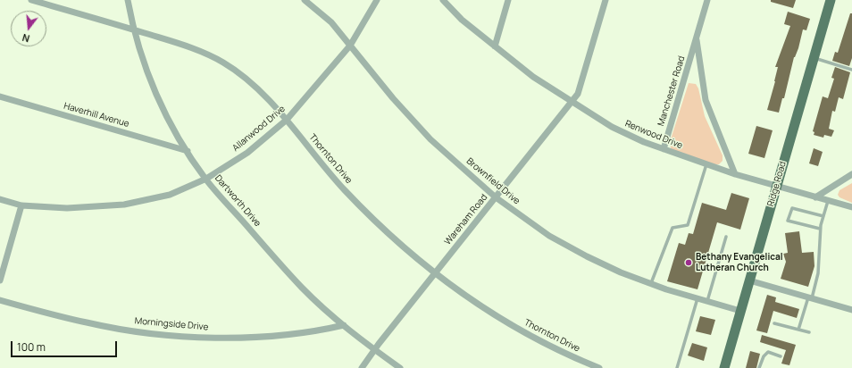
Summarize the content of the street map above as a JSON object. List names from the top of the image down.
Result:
{
  "streets": {
    "main road": ["Ridge Road"],
    "street": [
      "Manchester Road",
      "Haverhill Avenue",
      "Allanwood Drive",
      "Renwood Drive",
      "Thornton Drive",
      "Brownfield Drive",
      "Dartworth Drive",
      "Wareham Road",
      "Morningside Drive"
    ]
  },
  "crossings": [
    ["Manchester Road", "Renwood Drive"],
    ["Haverhill Avenue", "Dartworth Drive"],
    ["Allanwood Drive", "Thornton Drive"],
    ["Allanwood Drive", "Brownfield Drive"],
    ["Allanwood Drive", "Dartworth Drive"],
    ["Renwood Drive", "Ridge Road"],
    ["Renwood Drive", "Wareham Road"],
    ["Thornton Drive", "Dartworth Drive"],
    ["Thornton Drive", "Wareham Road"],
    ["Brownfield Drive", "Ridge Road"],
    ["Brownfield Drive", "Wareham Road"],
    ["Dartworth Drive", "Wareham Road"],
    ["Dartworth Drive", "Morningside Drive"]
  ],
  "places": ["Bethany Evangelical Lutheran Church"],
  "scale_bar": "100 m",
  "north": "bottom"
}
